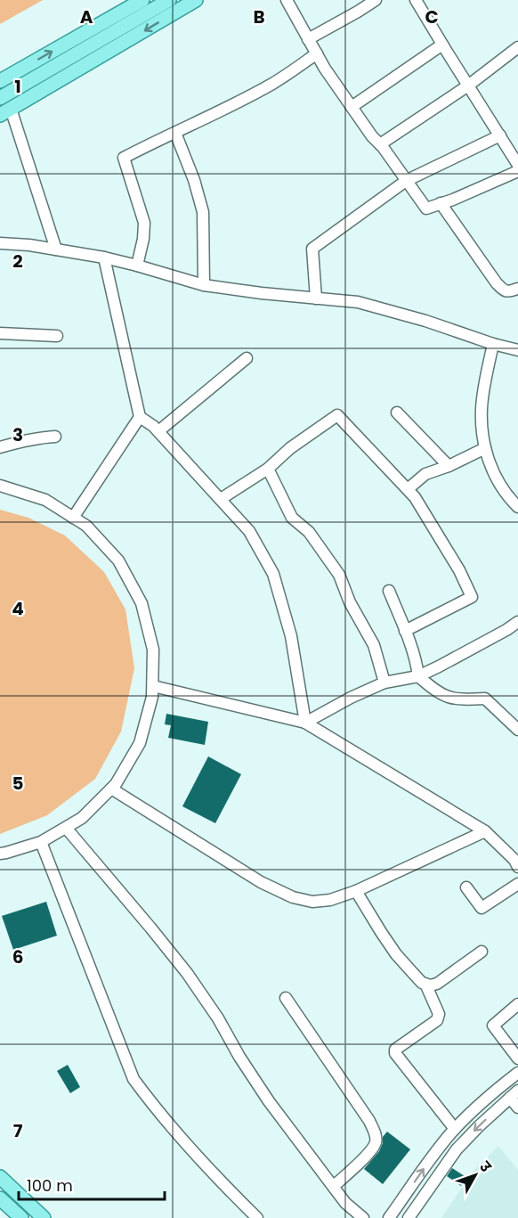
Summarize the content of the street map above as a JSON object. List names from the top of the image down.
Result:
{
  "scale_bar": "100 m",
  "north": "top right",
  "grid": {
    "columns": ["A", "B", "C"],
    "rows": [
      "1",
      "2",
      "3",
      "4",
      "5",
      "6",
      "7"
    ]
  }
}
